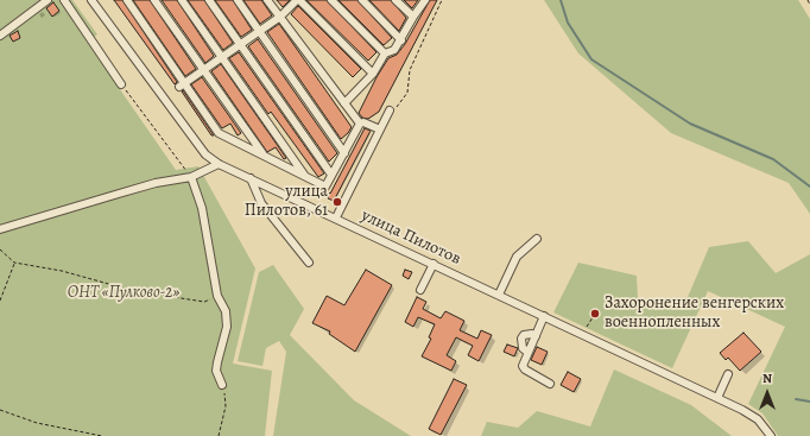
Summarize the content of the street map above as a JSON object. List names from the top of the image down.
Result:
{
  "streets": {
    "street": ["улица Пилотов"]
  },
  "parks": ["ОНТ «Пулково-2»"],
  "places": ["улица Пилотов, 61", "Захоронение венгерских военнопленных"],
  "north": "top"
}
